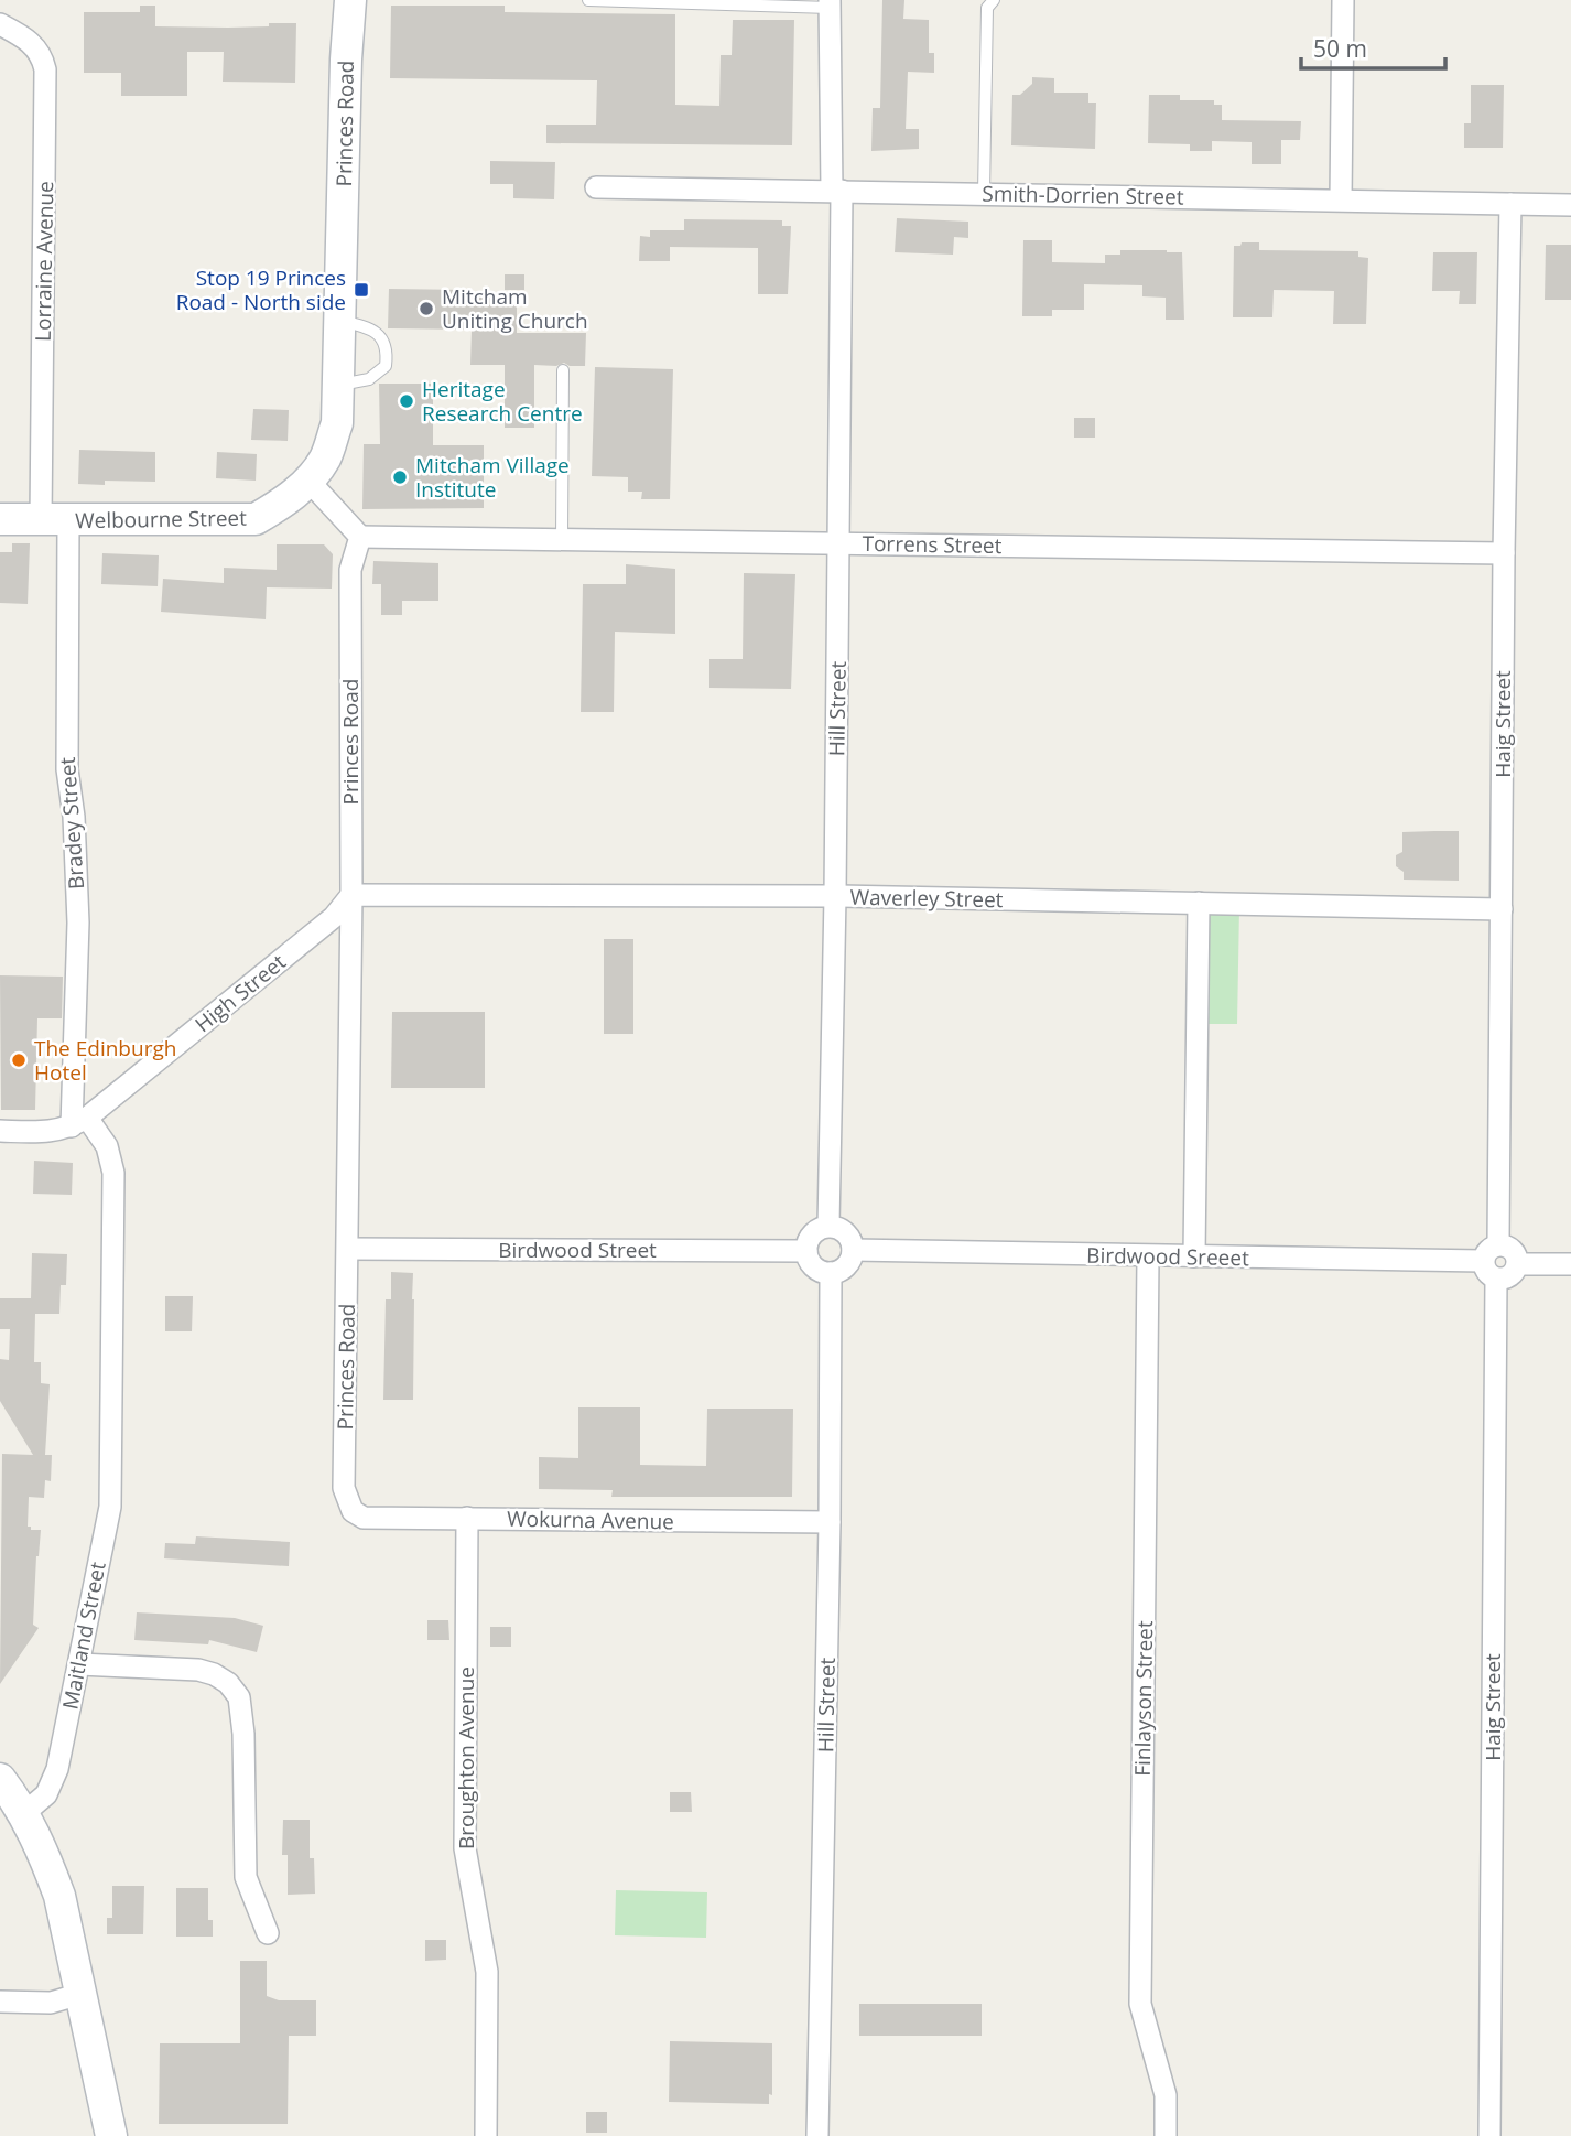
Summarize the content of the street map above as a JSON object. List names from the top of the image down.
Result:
{
  "streets": {
    "street": [
      "Princes Road",
      "Smith-Dorrien Street",
      "Lorraine Avenue",
      "Welbourne Street",
      "Torrens Street",
      "Hill Street",
      "Haig Street",
      "Bradey Street",
      "Waverley Street",
      "High Street",
      "Birdwood Street",
      "Birdwood Sreeet",
      "Wokurna Avenue",
      "Maitland Street",
      "Finlayson Street",
      "Broughton Avenue"
    ]
  },
  "crossings": [
    ["Princes Road", "Welbourne Street"],
    ["Princes Road", "Torrens Street"],
    ["Princes Road", "Waverley Street"],
    ["Princes Road", "High Street"],
    ["Princes Road", "Birdwood Street"],
    ["Princes Road", "Wokurna Avenue"],
    ["Smith-Dorrien Street", "Hill Street"],
    ["Smith-Dorrien Street", "Haig Street"],
    ["Lorraine Avenue", "Welbourne Street"],
    ["Lorraine Avenue", "Bradey Street"],
    ["Welbourne Street", "Bradey Street"],
    ["Torrens Street", "Hill Street"],
    ["Torrens Street", "Haig Street"],
    ["Hill Street", "Waverley Street"],
    ["Hill Street", "Birdwood Street"],
    ["Hill Street", "Birdwood Sreeet"],
    ["Hill Street", "Wokurna Avenue"],
    ["Haig Street", "Waverley Street"],
    ["Haig Street", "Birdwood Sreeet"],
    ["Bradey Street", "High Street"],
    ["Bradey Street", "Maitland Street"],
    ["Waverley Street", "High Street"],
    ["High Street", "Maitland Street"],
    ["Birdwood Street", "Birdwood Sreeet"],
    ["Birdwood Sreeet", "Finlayson Street"],
    ["Wokurna Avenue", "Broughton Avenue"]
  ],
  "places": {
    "transit": ["Stop 19 Princes Road - North side"],
    "other": [
      "Mitcham Uniting Church",
      "Heritage Research Centre",
      "Mitcham Village Institute",
      "The Edinburgh Hotel"
    ]
  },
  "scale_bar": "50 m"
}
